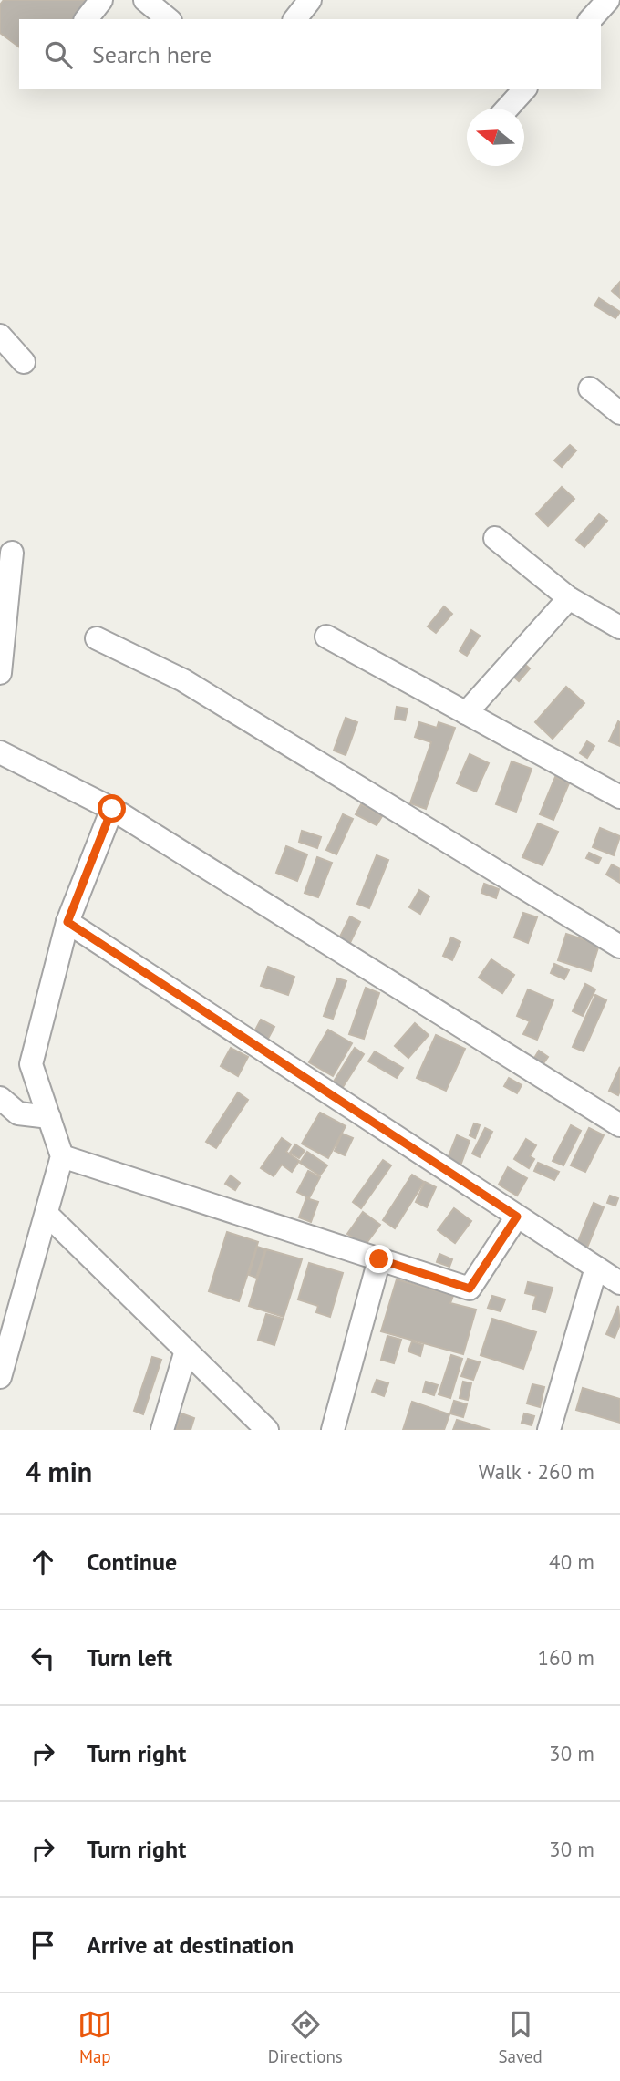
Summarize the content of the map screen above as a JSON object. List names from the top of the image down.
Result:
{
  "north": "left",
  "page": {
    "search": "Search here",
    "heading": ["4 min", "Walk · 260 m"],
    "list": [
      ["Continue", "40 m"],
      ["Turn left", "160 m"],
      ["Turn right", "30 m"],
      ["Turn right", "30 m"],
      "Arrive at destination"
    ],
    "nav": ["Map", "Directions", "Saved"]
  }
}
